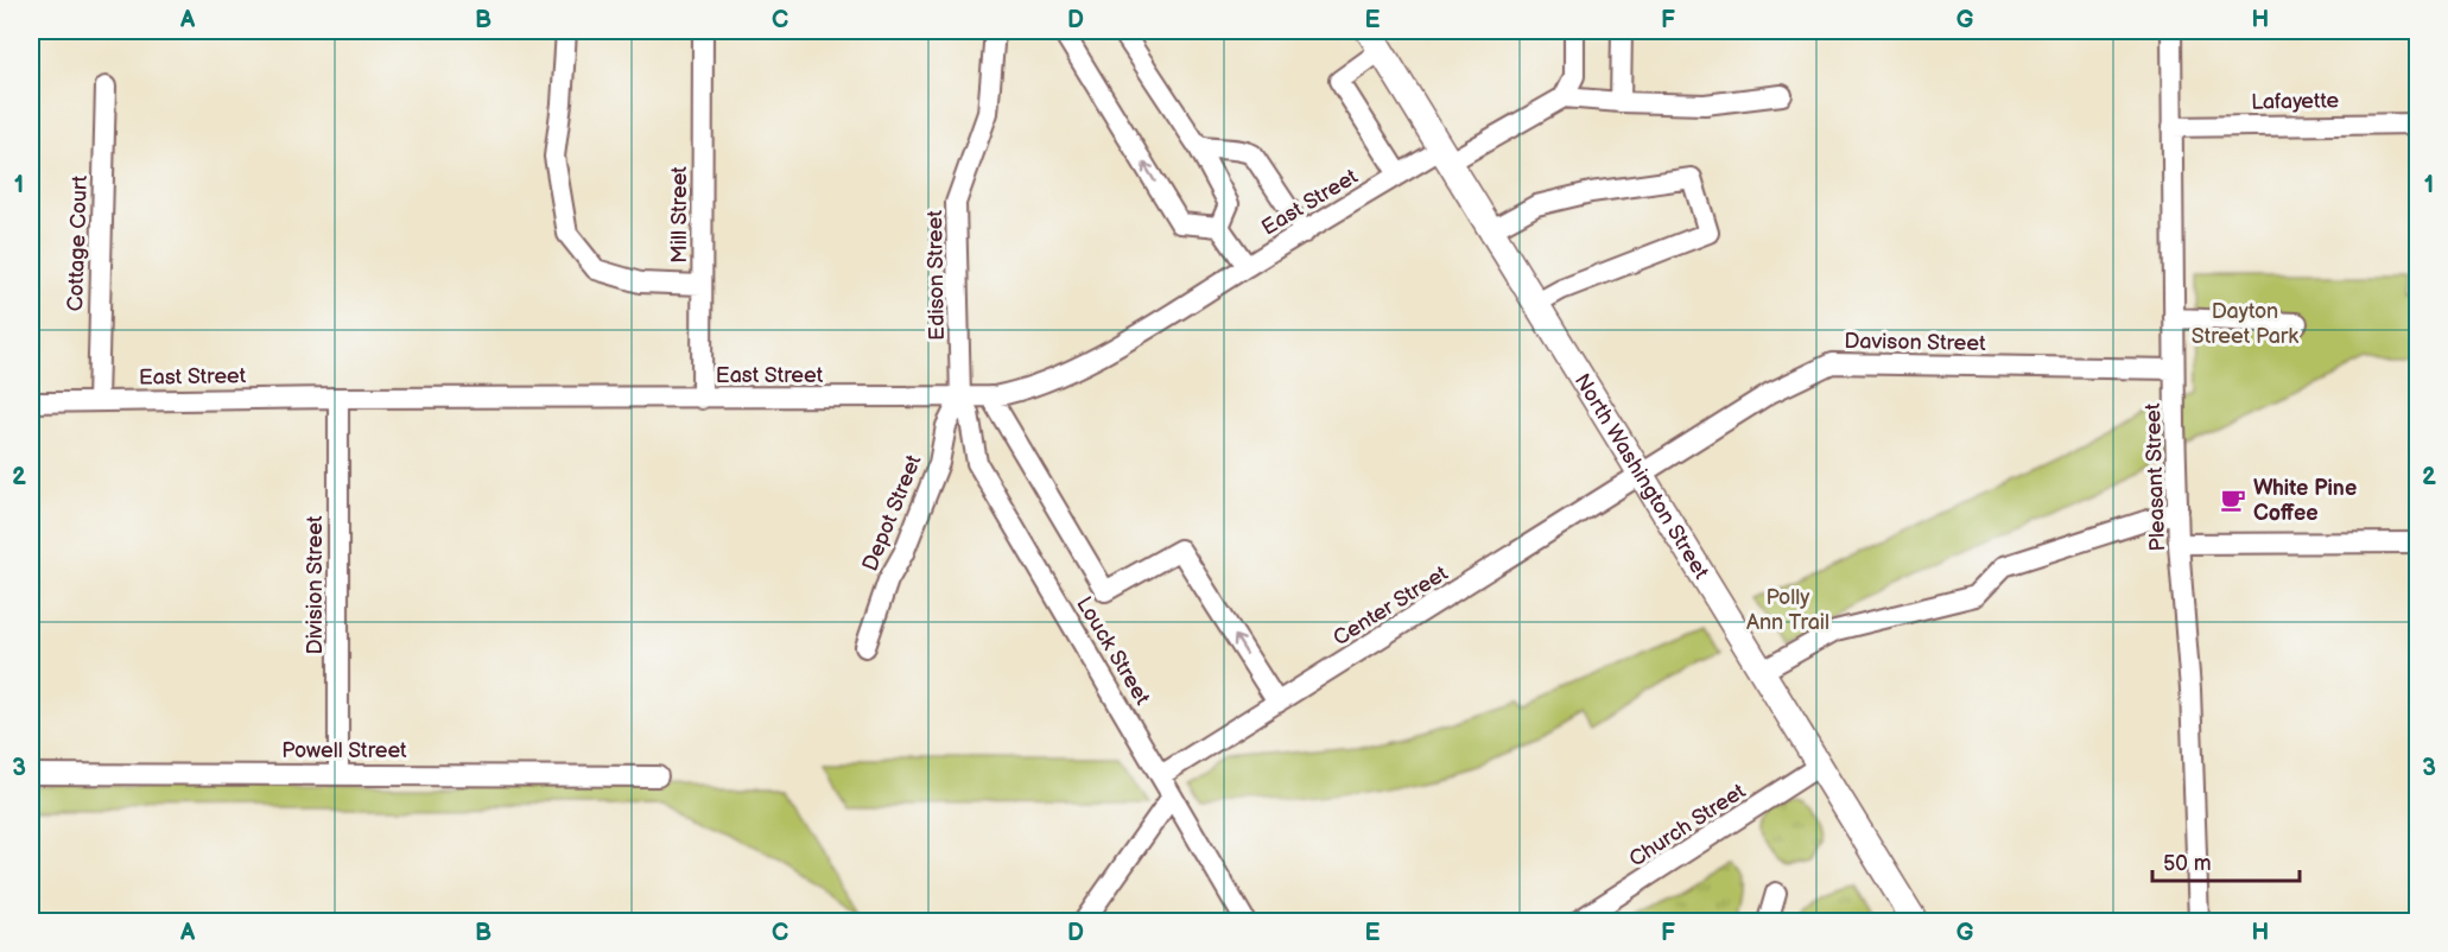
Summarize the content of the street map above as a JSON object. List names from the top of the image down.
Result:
{
  "streets": {
    "main road": ["North Washington Street"],
    "street": [
      "Lafayette",
      "East Street",
      "Mill Street",
      "Cottage Court",
      "Edison Street",
      "Davison Street",
      "Pleasant Street",
      "Depot Street",
      "Division Street",
      "Center Street",
      "Louck Street",
      "Powell Street",
      "Church Street"
    ]
  },
  "crossings": [
    ["Lafayette", "Pleasant Street"],
    ["East Street", "Mill Street"],
    ["East Street", "Cottage Court"],
    ["East Street", "Edison Street"],
    ["East Street", "North Washington Street"],
    ["East Street", "Depot Street"],
    ["East Street", "Division Street"],
    ["East Street", "Louck Street"],
    ["Edison Street", "Depot Street"],
    ["Edison Street", "Louck Street"],
    ["Davison Street", "North Washington Street"],
    ["Davison Street", "Pleasant Street"],
    ["Davison Street", "Center Street"],
    ["North Washington Street", "Center Street"],
    ["North Washington Street", "Church Street"],
    ["Depot Street", "Louck Street"],
    ["Division Street", "Powell Street"],
    ["Center Street", "Louck Street"]
  ],
  "parks": ["Dayton Street Park", "Polly Ann Trail"],
  "places": {
    "cafe": ["White Pine Coffee"]
  },
  "scale_bar": "50 m",
  "grid": {
    "columns": [
      "A",
      "B",
      "C",
      "D",
      "E",
      "F",
      "G",
      "H"
    ],
    "rows": ["1", "2", "3"]
  }
}
